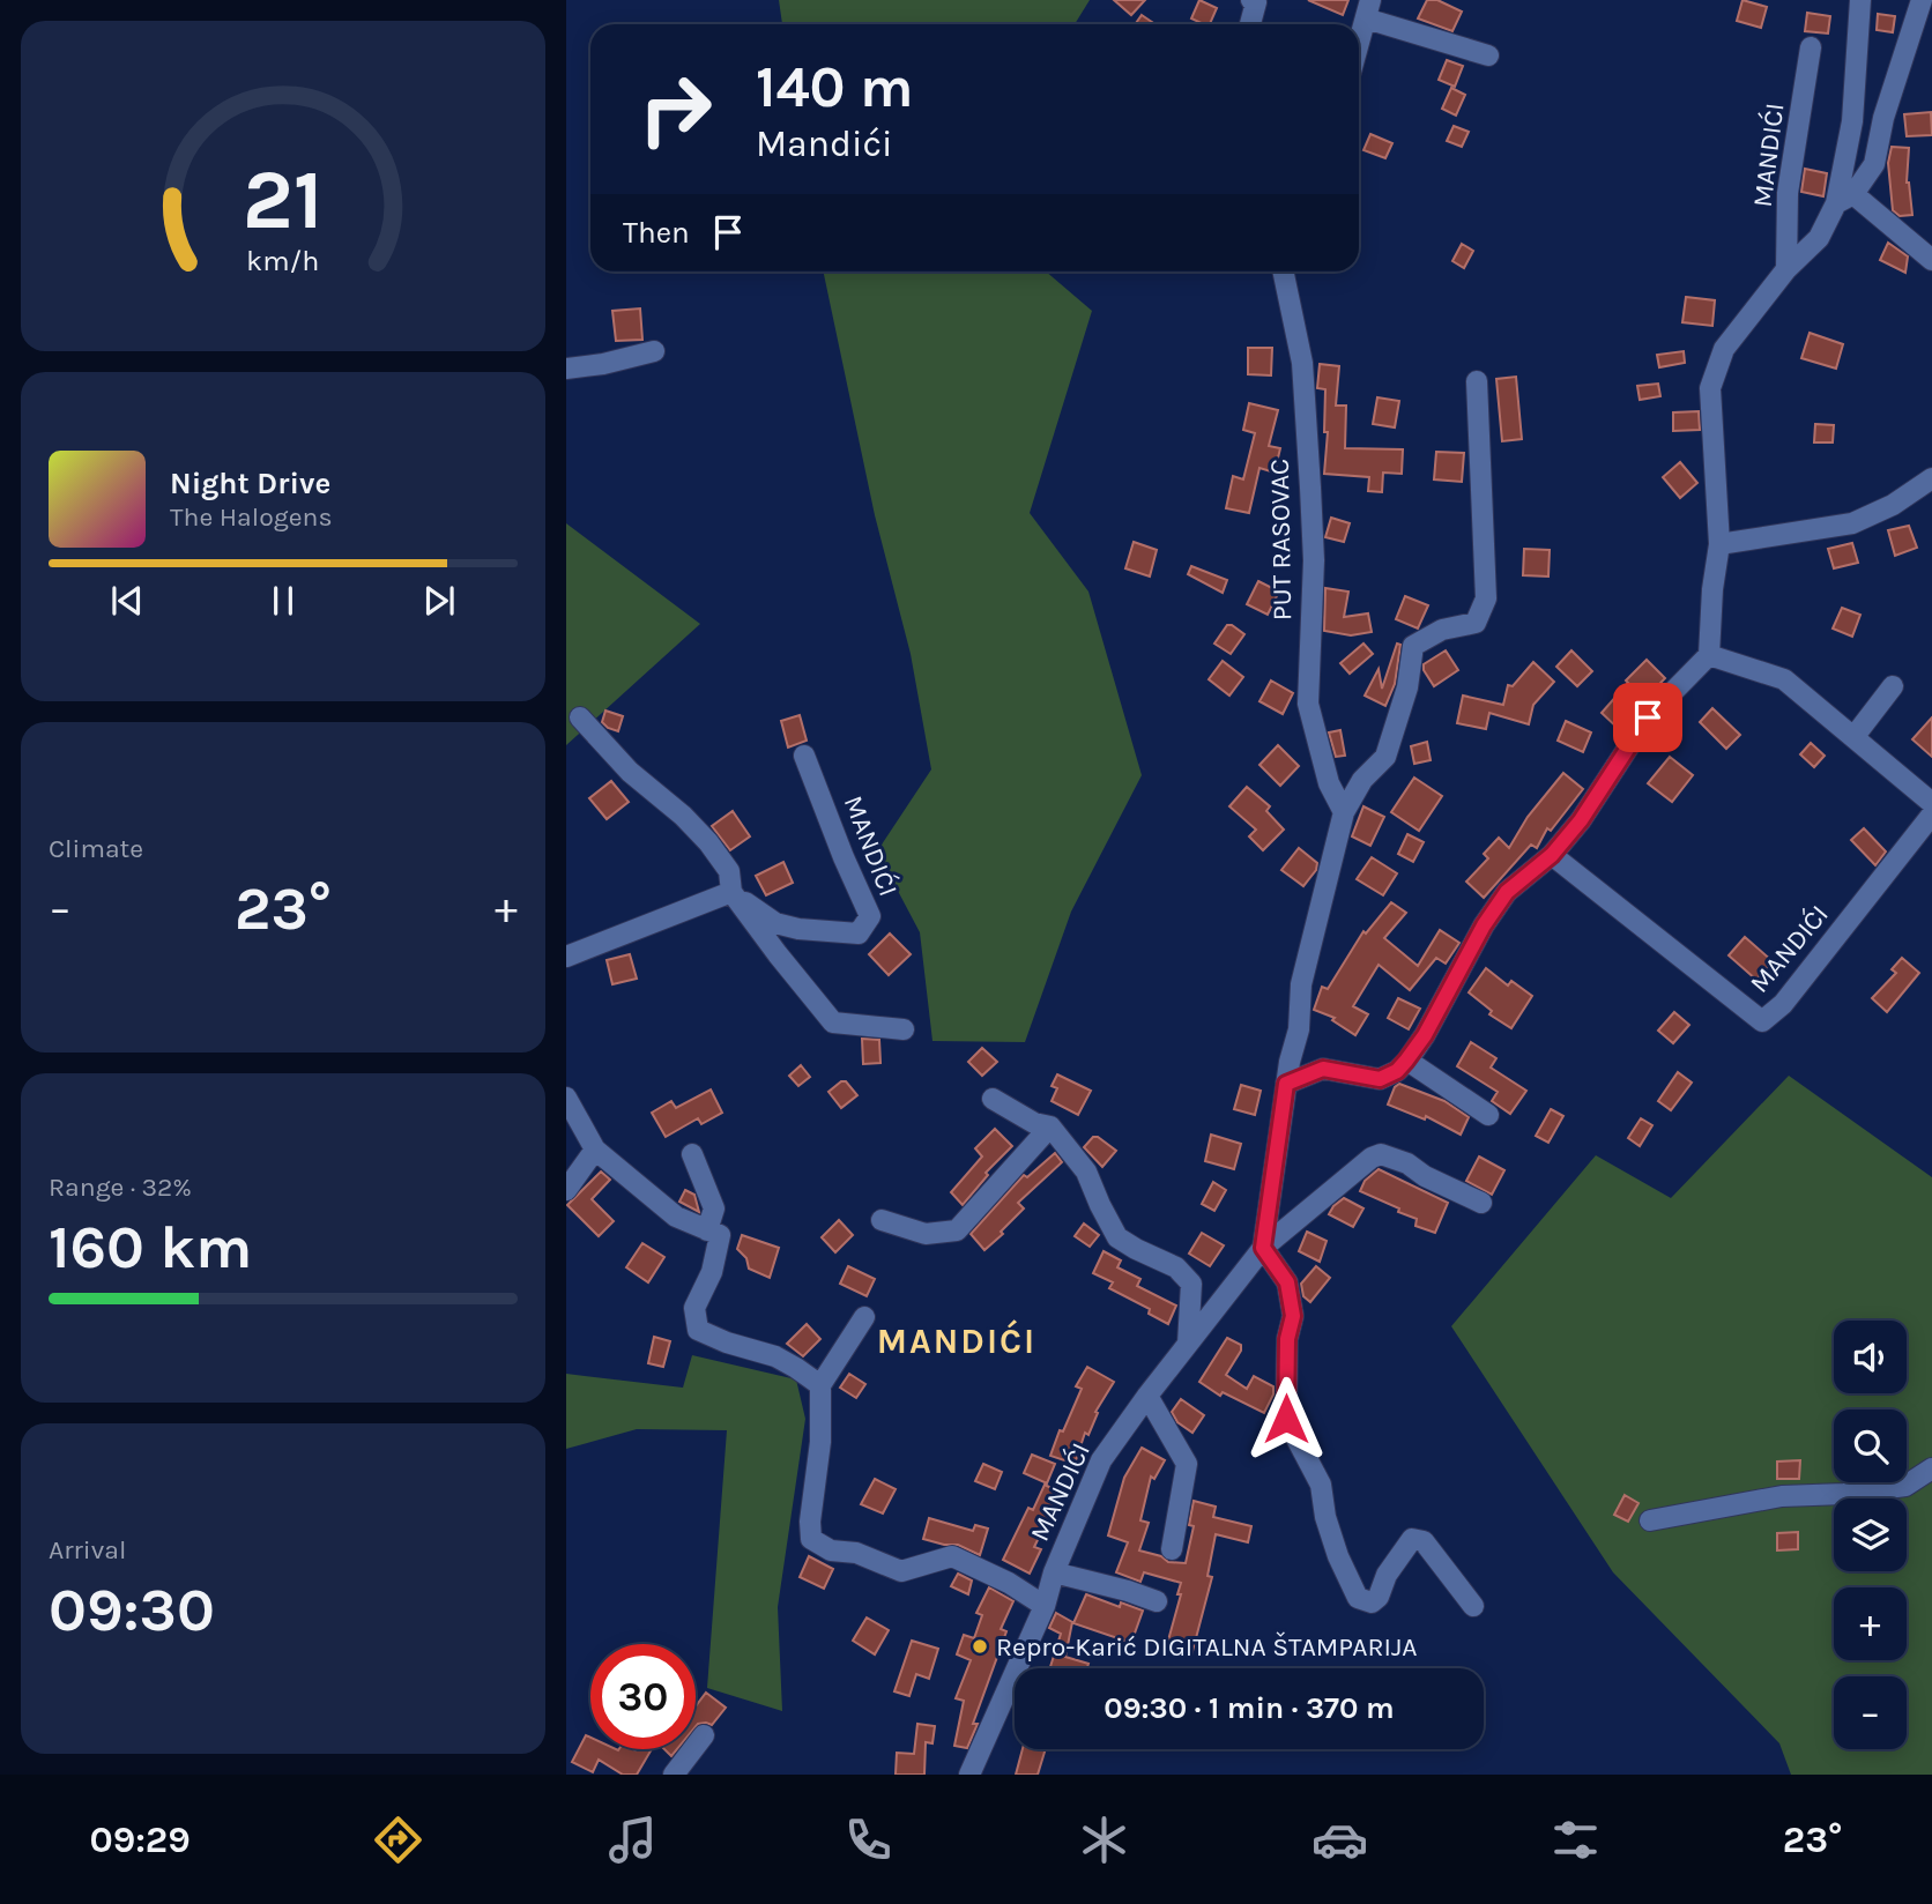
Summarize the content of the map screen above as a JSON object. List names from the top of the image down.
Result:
{
  "streets": {
    "street": ["MANDIĆI", "PUT RASOVAC"]
  },
  "districts": ["MANDIĆI"],
  "places": ["Repro-Karić DIGITALNA ŠTAMPARIJA"],
  "page": {
    "turn": ["140 m", "Mandići"],
    "then": "Then",
    "song": ["Night Drive", "The Halogens"],
    "tile": [
      "Climate",
      ["Range · 32%", "160 km"],
      ["Arrival", "09:30"]
    ],
    "heat": ["−", "23°", "+"],
    "map_buttons": ["+", "−"],
    "limit": "30",
    "trip": "09:30 · 1 min · 370 m",
    "tabs": ["09:29", "23°"],
    "gauge": ["21", "km/h"]
  }
}
